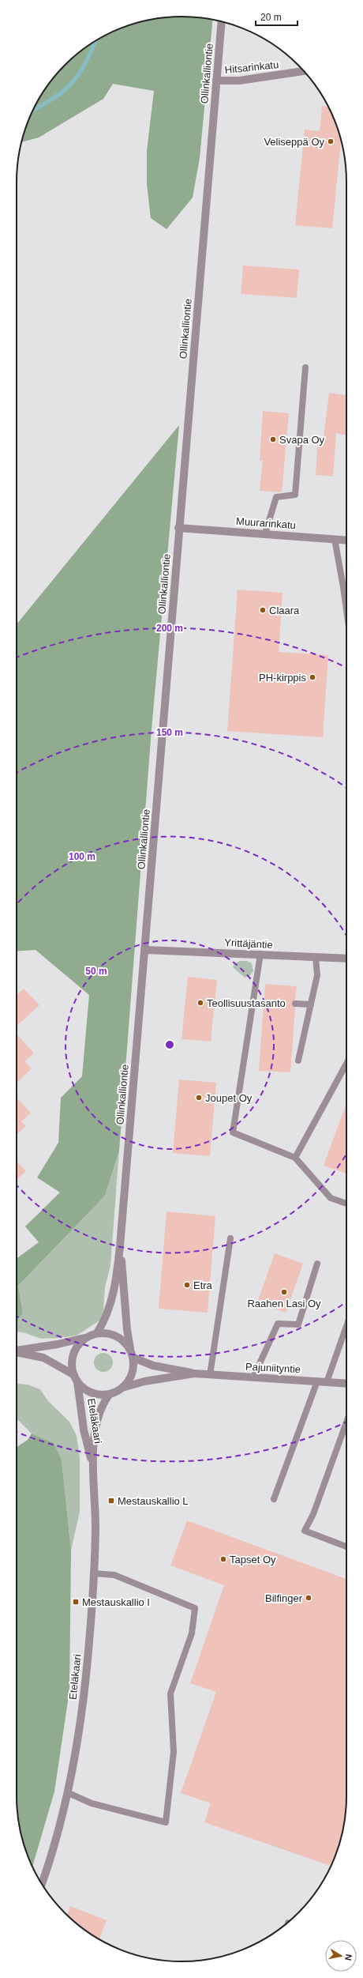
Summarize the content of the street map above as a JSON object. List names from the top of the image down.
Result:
{
  "streets": {
    "street": [
      "Hitsarinkatu",
      "Ollinkalliontie",
      "Muurarinkatu",
      "Yrittäjäntie",
      "Pajuniityntie",
      "Eteläkaari"
    ]
  },
  "crossings": [
    ["Hitsarinkatu", "Ollinkalliontie"],
    ["Ollinkalliontie", "Muurarinkatu"],
    ["Ollinkalliontie", "Yrittäjäntie"],
    ["Ollinkalliontie", "Pajuniityntie"],
    ["Ollinkalliontie", "Eteläkaari"],
    ["Pajuniityntie", "Eteläkaari"]
  ],
  "places": {
    "other": [
      "Veliseppä Oy",
      "Svapa Oy",
      "Claara",
      "PH-kirppis",
      "Teollisuustasanto",
      "Joupet Oy",
      "Etra",
      "Raahen Lasi Oy",
      "Tapset Oy",
      "Bilfinger"
    ],
    "transit": ["Mestauskallio L", "Mestauskallio I"]
  },
  "scale_bar": "20 m",
  "north": "right",
  "rings": [
    "200 m",
    "150 m",
    "100 m",
    "50 m"
  ]
}
